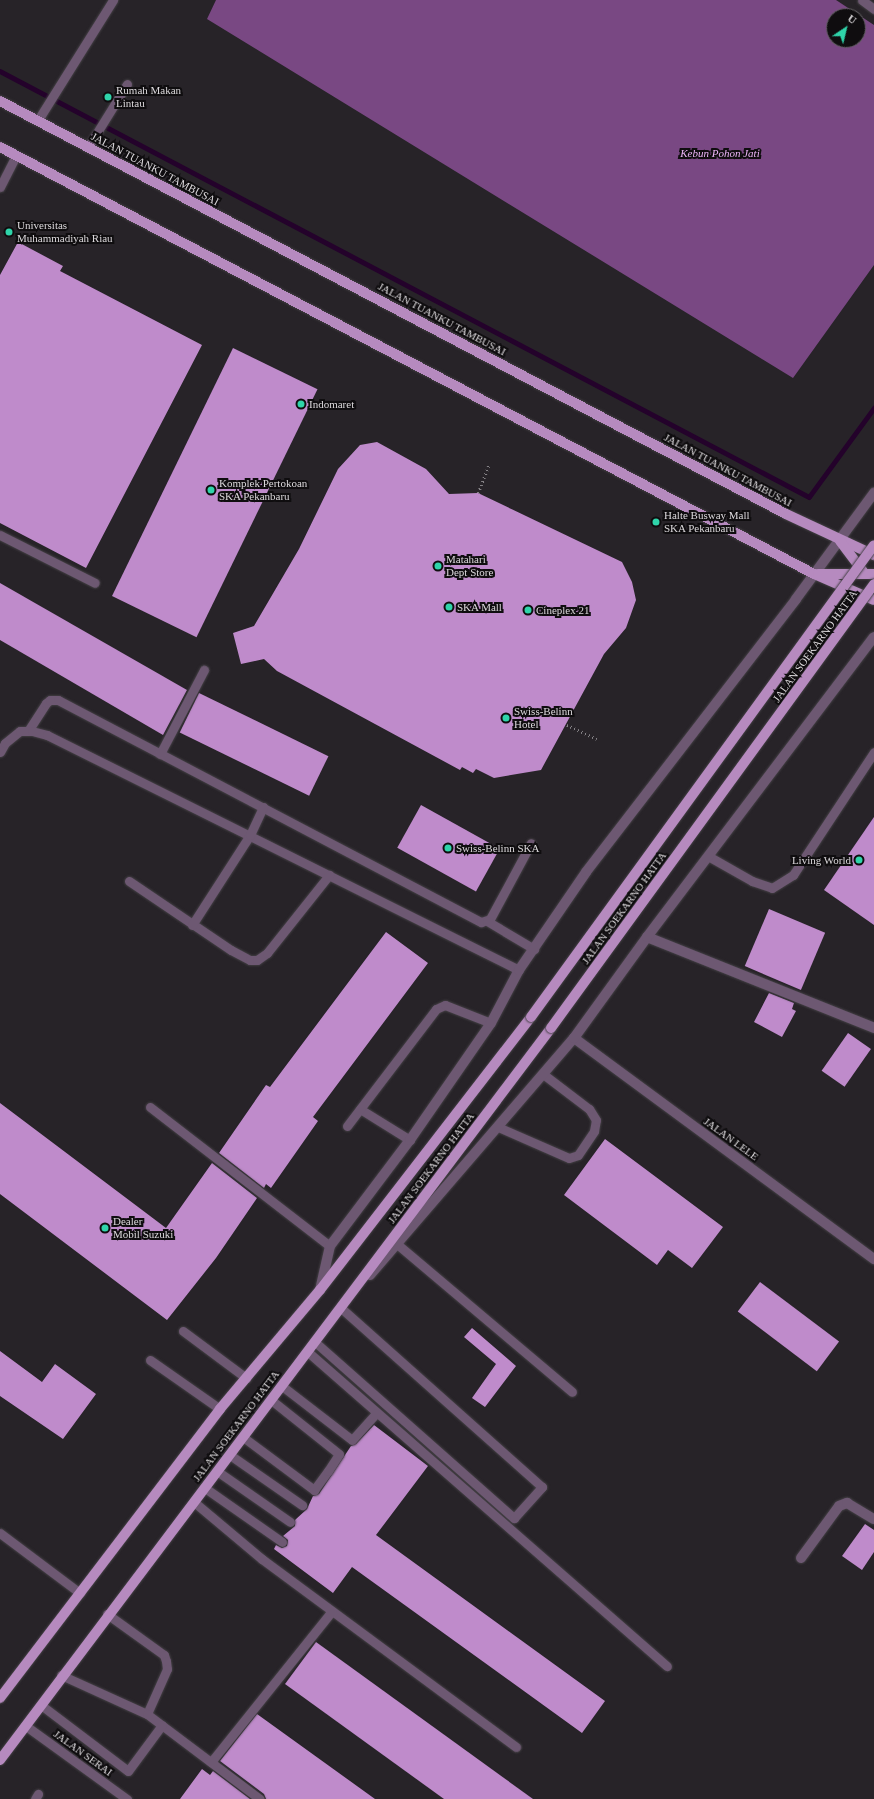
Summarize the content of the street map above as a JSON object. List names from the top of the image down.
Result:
{
  "streets": {
    "main road": ["JALAN TUANKU TAMBUSAI", "JALAN SOEKARNO HATTA"],
    "street": ["JALAN LELE"],
    "lane": ["JALAN SERAI"]
  },
  "crossings": [
    ["JALAN TUANKU TAMBUSAI", "JALAN SOEKARNO HATTA"],
    ["JALAN SOEKARNO HATTA", "JALAN SERAI"]
  ],
  "parks": ["Kebun Pohon Jati"],
  "places": [
    "Rumah Makan Lintau",
    "Universitas Muhammadiyah Riau",
    "Indomaret",
    "Komplek Pertokoan SKA Pekanbaru",
    "Halte Busway Mall SKA Pekanbaru",
    "Matahari Dept Store",
    "SKA Mall",
    "Cineplex 21",
    "Swiss-Belinn Hotel",
    "Swiss-Belinn SKA",
    "Living World",
    "Dealer Mobil Suzuki"
  ],
  "north": "top right"
}
